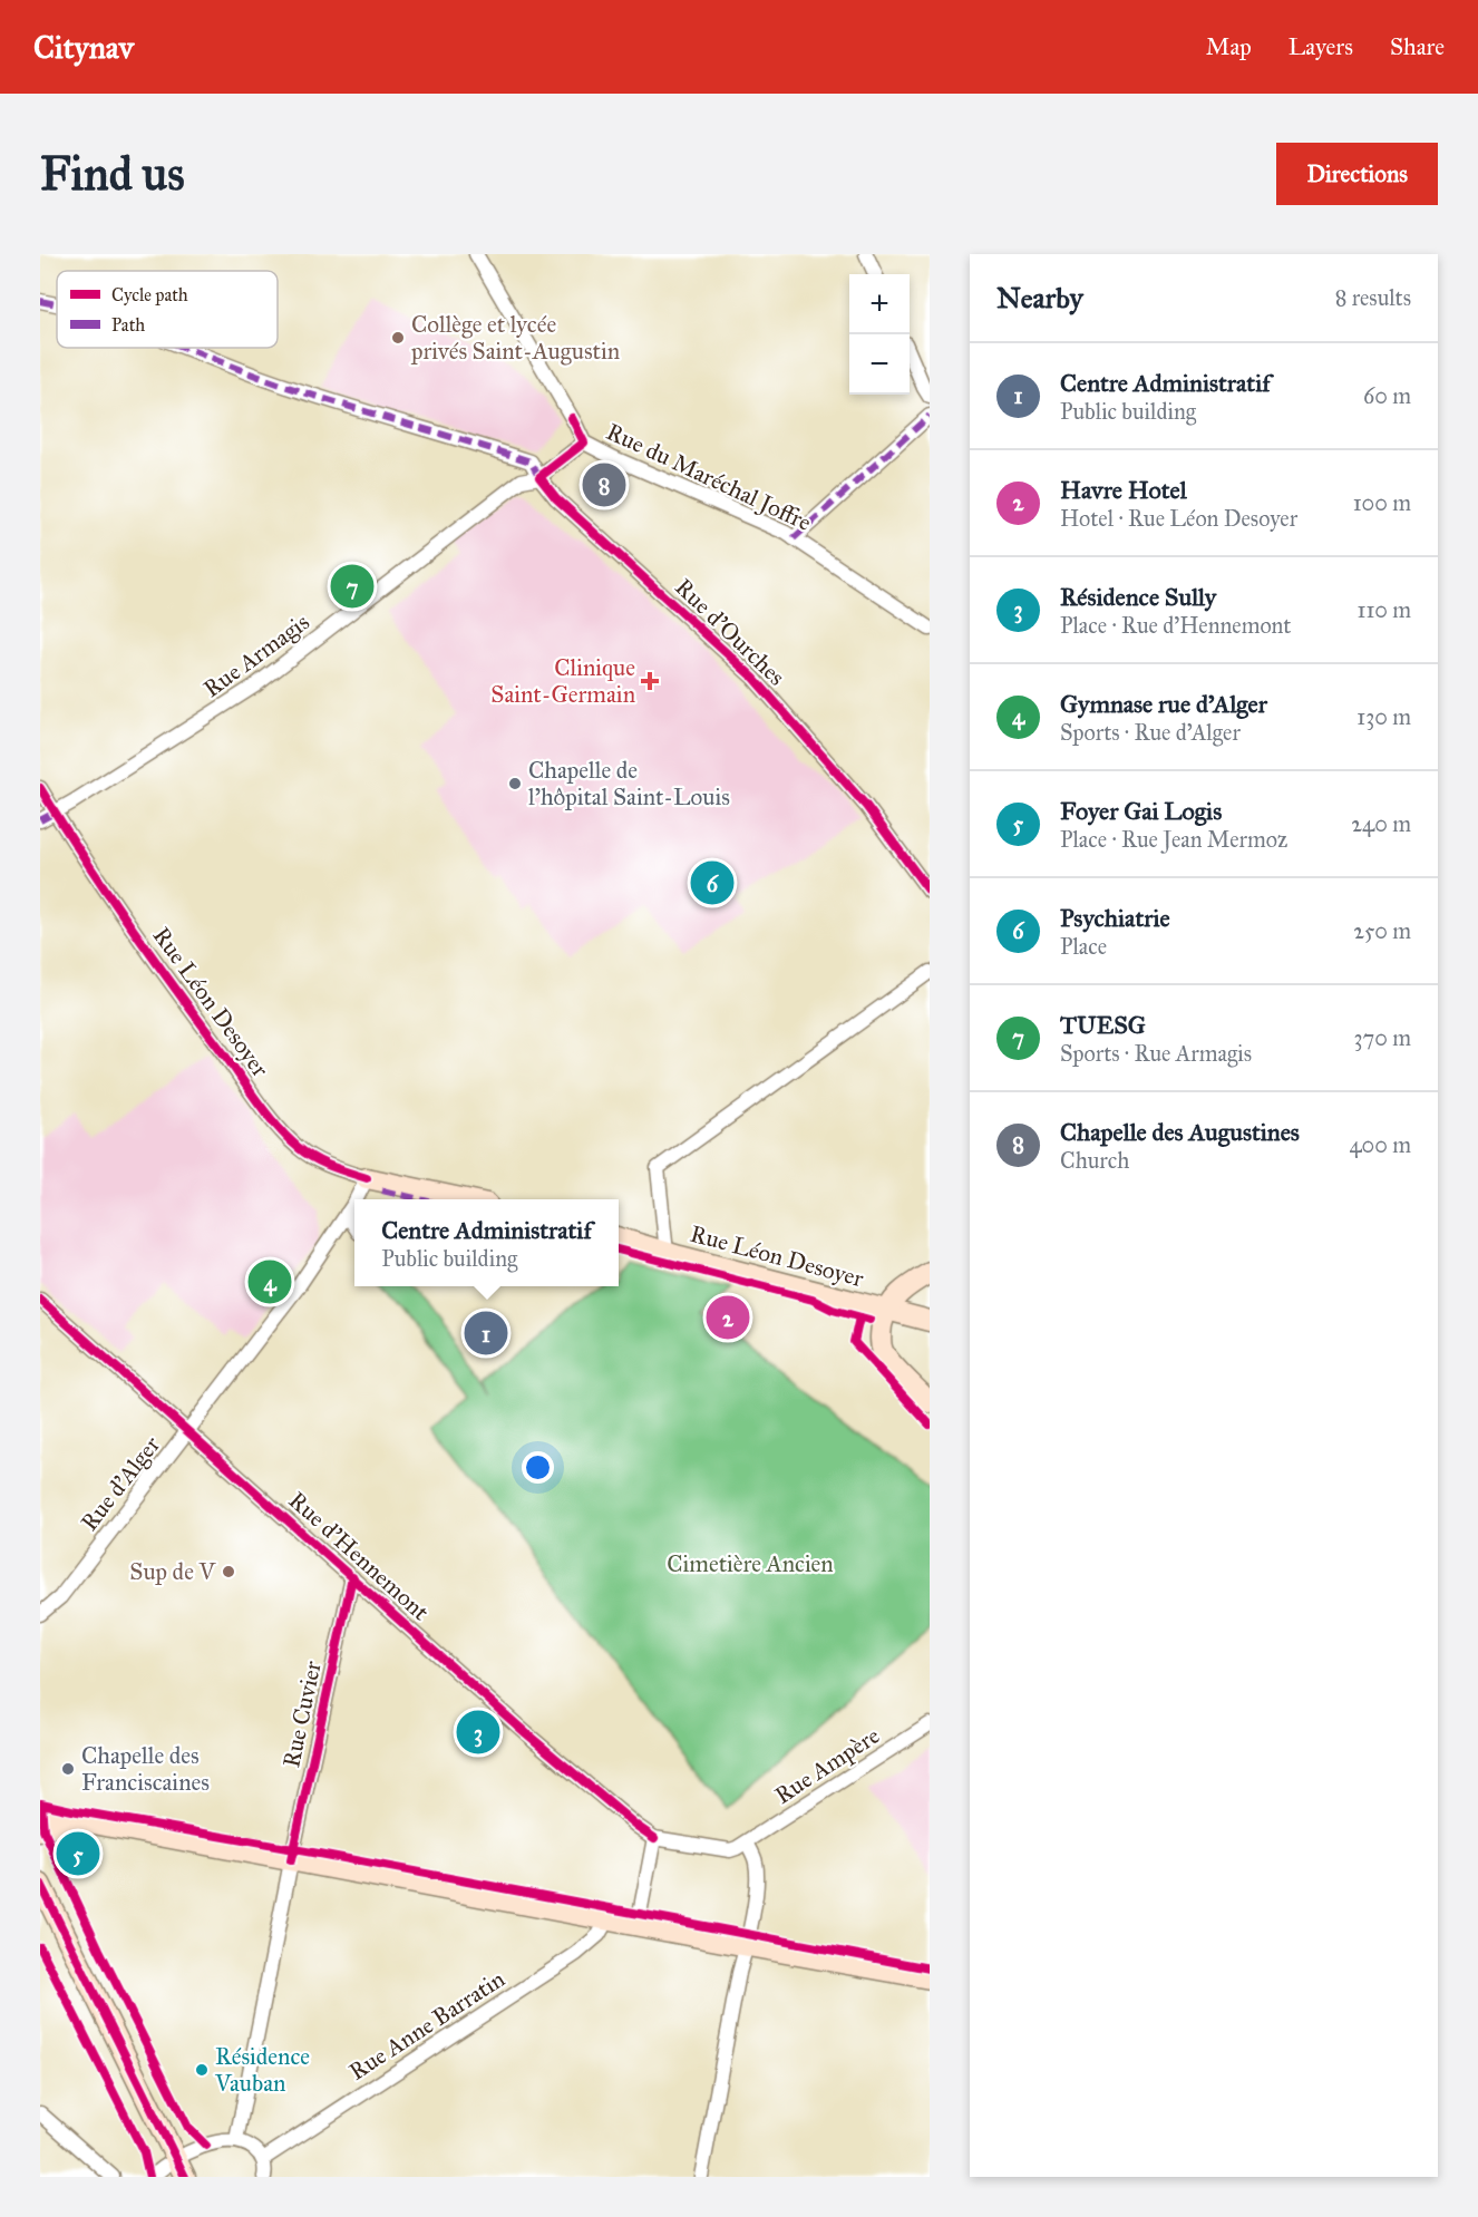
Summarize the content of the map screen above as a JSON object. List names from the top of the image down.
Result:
{
  "streets": {
    "street": [
      "Rue du Maréchal Joffre",
      "Rue d'Ourches",
      "Rue Armagis",
      "Rue Léon Desoyer",
      "Rue d'Alger",
      "Rue d'Hennemont",
      "Rue Cuvier",
      "Rue Ampère",
      "Rue Anne Barratin"
    ]
  },
  "crossings": [
    ["Rue du Maréchal Joffre", "Rue Armagis"],
    ["Rue d'Ourches", "Rue Armagis"],
    ["Rue Armagis", "Rue Léon Desoyer"],
    ["Rue Léon Desoyer", "Rue d'Alger"],
    ["Rue d'Alger", "Rue d'Hennemont"],
    ["Rue d'Hennemont", "Rue Cuvier"]
  ],
  "parks": ["Cimetière Ancien"],
  "places": {
    "other": [
      "Collège et lycée privés Saint-Augustin",
      "Chapelle de l'hôpital Saint-Louis",
      "Sup de V",
      "Chapelle des Franciscaines",
      "Résidence Vauban"
    ],
    "health": ["Clinique Saint-Germain"]
  },
  "legend": ["Cycle path", "Path"],
  "page": {
    "header": "Citynav",
    "nav": ["Map", "Layers", "Share"],
    "buttons": "Directions",
    "title": "Find us",
    "heading": ["Nearby", "8 results"],
    "map_buttons": ["+", "−"],
    "list": [
      {
        "mark": "1",
        "name": "Centre Administratif",
        "note": "Public building",
        "value": "60 m"
      },
      {
        "mark": "2",
        "name": "Havre Hotel",
        "note": "Hotel · Rue Léon Desoyer",
        "value": "100 m"
      },
      {
        "mark": "3",
        "name": "Résidence Sully",
        "note": "Place · Rue d'Hennemont",
        "value": "110 m"
      },
      {
        "mark": "4",
        "name": "Gymnase rue d'Alger",
        "note": "Sports · Rue d'Alger",
        "value": "130 m"
      },
      {
        "mark": "5",
        "name": "Foyer Gai Logis",
        "note": "Place · Rue Jean Mermoz",
        "value": "240 m"
      },
      {
        "mark": "6",
        "name": "Psychiatrie",
        "note": "Place",
        "value": "250 m"
      },
      {
        "mark": "7",
        "name": "TUESG",
        "note": "Sports · Rue Armagis",
        "value": "370 m"
      },
      {
        "mark": "8",
        "name": "Chapelle des Augustines",
        "note": "Church",
        "value": "400 m"
      }
    ],
    "pins": [
      "8",
      "7",
      "6",
      "4",
      "2",
      "1",
      "3",
      "5"
    ],
    "popup": ["Centre Administratif", "Public building"]
  }
}
